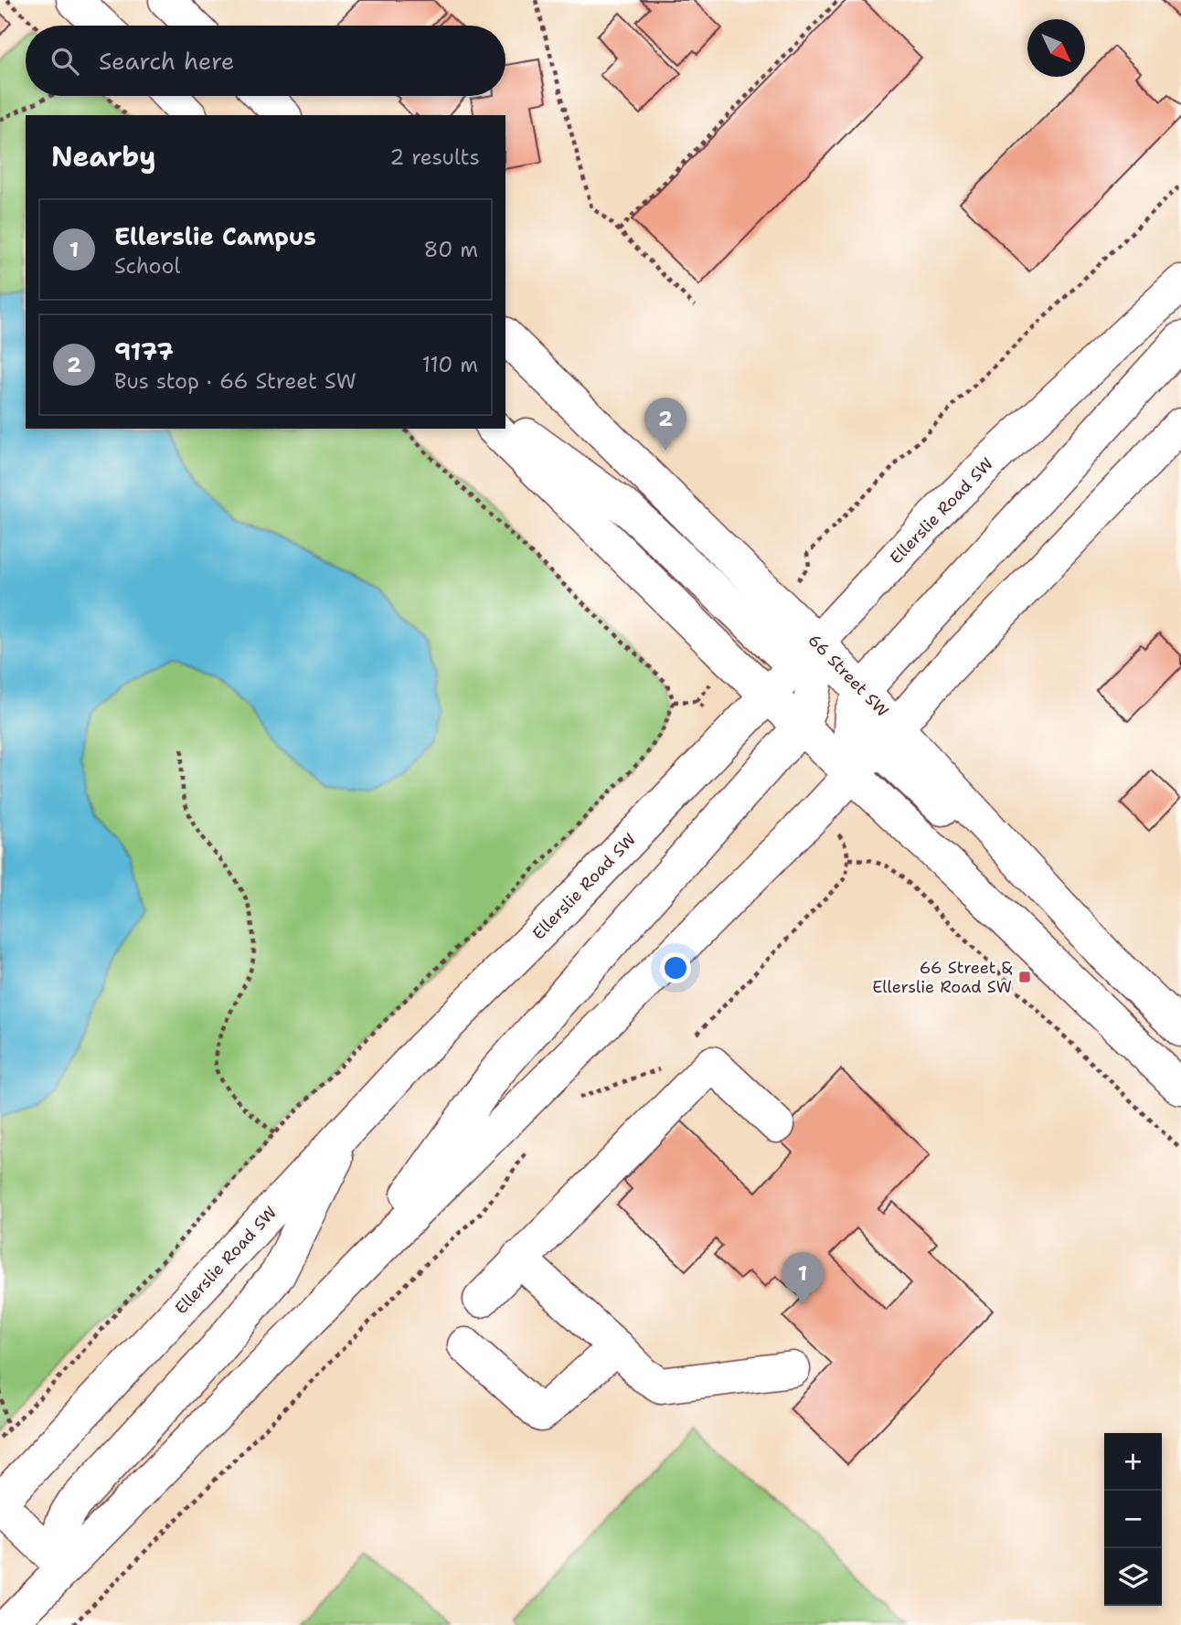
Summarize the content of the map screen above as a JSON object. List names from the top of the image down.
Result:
{
  "streets": {
    "main road": ["Ellerslie Road SW", "66 Street SW"]
  },
  "crossings": [
    ["Ellerslie Road SW", "66 Street SW"]
  ],
  "places": {
    "transit": ["66 Street & Ellerslie Road SW"]
  },
  "north": "bottom right",
  "page": {
    "search": "Search here",
    "heading": ["Nearby", "2 results"],
    "list": [
      {
        "mark": "1",
        "name": "Ellerslie Campus",
        "note": "School",
        "value": "80 m"
      },
      {
        "mark": "2",
        "name": "9177",
        "note": "Bus stop · 66 Street SW",
        "value": "110 m"
      }
    ],
    "pins": ["2", "1"],
    "map_buttons": ["+", "−"]
  }
}
